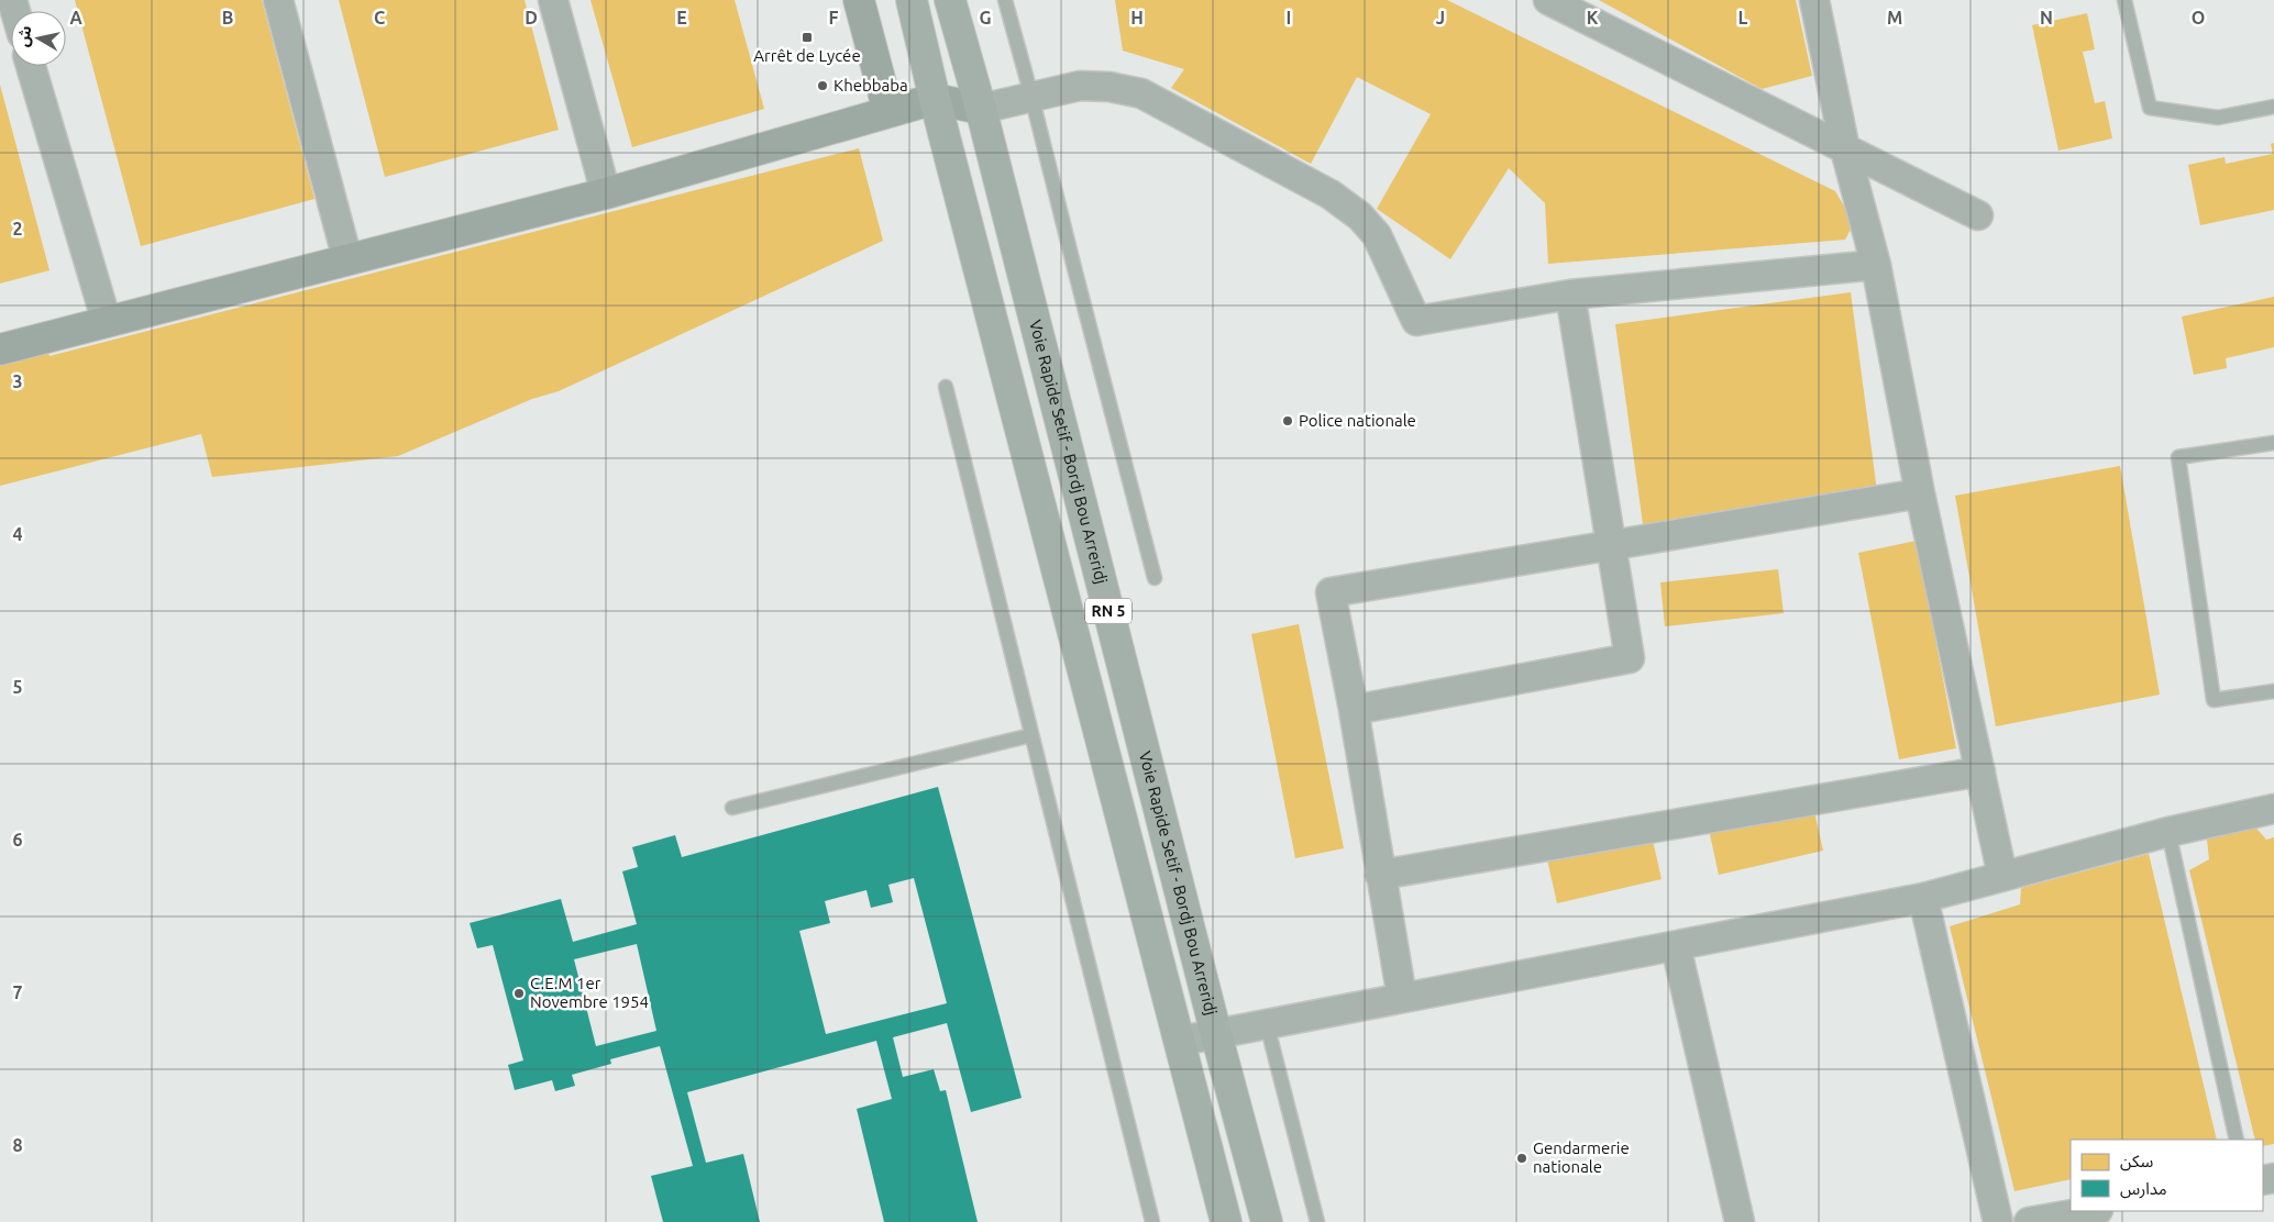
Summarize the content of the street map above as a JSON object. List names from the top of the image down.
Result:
{
  "streets": {
    "highway": ["Voie Rapide Setif - Bordj Bou Arreridj", "RN 5"]
  },
  "places": {
    "transit": ["Arrêt de Lycée"],
    "other": [
      "Khebbaba",
      "Police nationale",
      "C.E.M 1er Novembre 1954",
      "Gendarmerie nationale"
    ]
  },
  "legend": ["سكن", "مدارس"],
  "north": "left",
  "grid": {
    "columns": [
      "A",
      "B",
      "C",
      "D",
      "E",
      "F",
      "G",
      "H",
      "I",
      "J",
      "K",
      "L",
      "M",
      "N",
      "O"
    ],
    "rows": [
      "2",
      "3",
      "4",
      "5",
      "6",
      "7",
      "8"
    ]
  }
}
